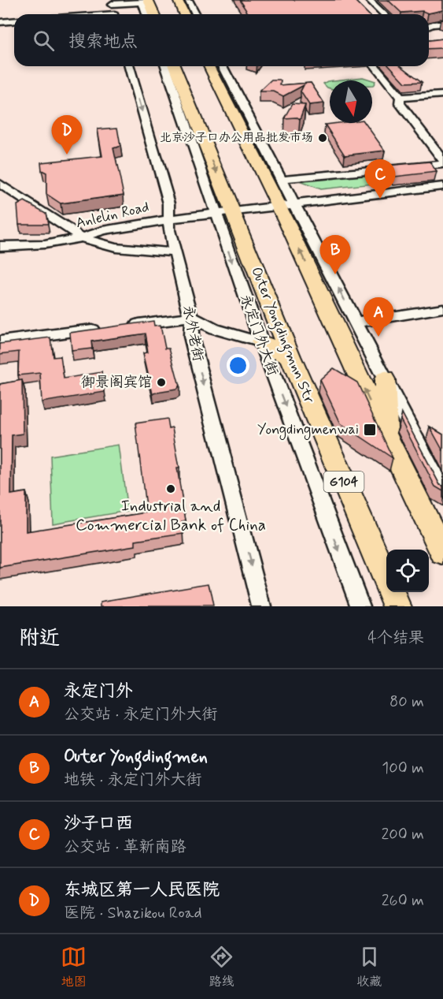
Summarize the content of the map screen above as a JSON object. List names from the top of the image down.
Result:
{
  "streets": {
    "highway": ["Outer Yongdingmnn Str", "G104"],
    "street": ["Anlelin Road", "永外老街", "永定门外大街"]
  },
  "crossings": [
    ["Anlelin Road", "永外老街"],
    ["Anlelin Road", "永定门外大街"],
    ["Anlelin Road", "Outer Yongdingmnn Str"],
    ["永定门外大街", "Outer Yongdingmnn Str"]
  ],
  "places": {
    "other": ["北京沙子口办公用品批发市场", "御景阁宾馆", "Industrial and Commercial Bank of China"],
    "transit": ["Yongdingmenwai"]
  },
  "north": "bottom",
  "page": {
    "search": "搜索地点",
    "pins": [
      "D",
      "C",
      "B",
      "A"
    ],
    "heading": ["附近", "4个结果"],
    "list": [
      {
        "mark": "A",
        "name": "永定门外",
        "note": "公交站 · 永定门外大街",
        "value": "80 m"
      },
      {
        "mark": "B",
        "name": "Outer Yongdingmen",
        "note": "地铁 · 永定门外大街",
        "value": "100 m"
      },
      {
        "mark": "C",
        "name": "沙子口西",
        "note": "公交站 · 革新南路",
        "value": "200 m"
      },
      {
        "mark": "D",
        "name": "东城区第一人民医院",
        "note": "医院 · Shazikou Road",
        "value": "260 m"
      }
    ],
    "nav": ["地图", "路线", "收藏"]
  }
}
